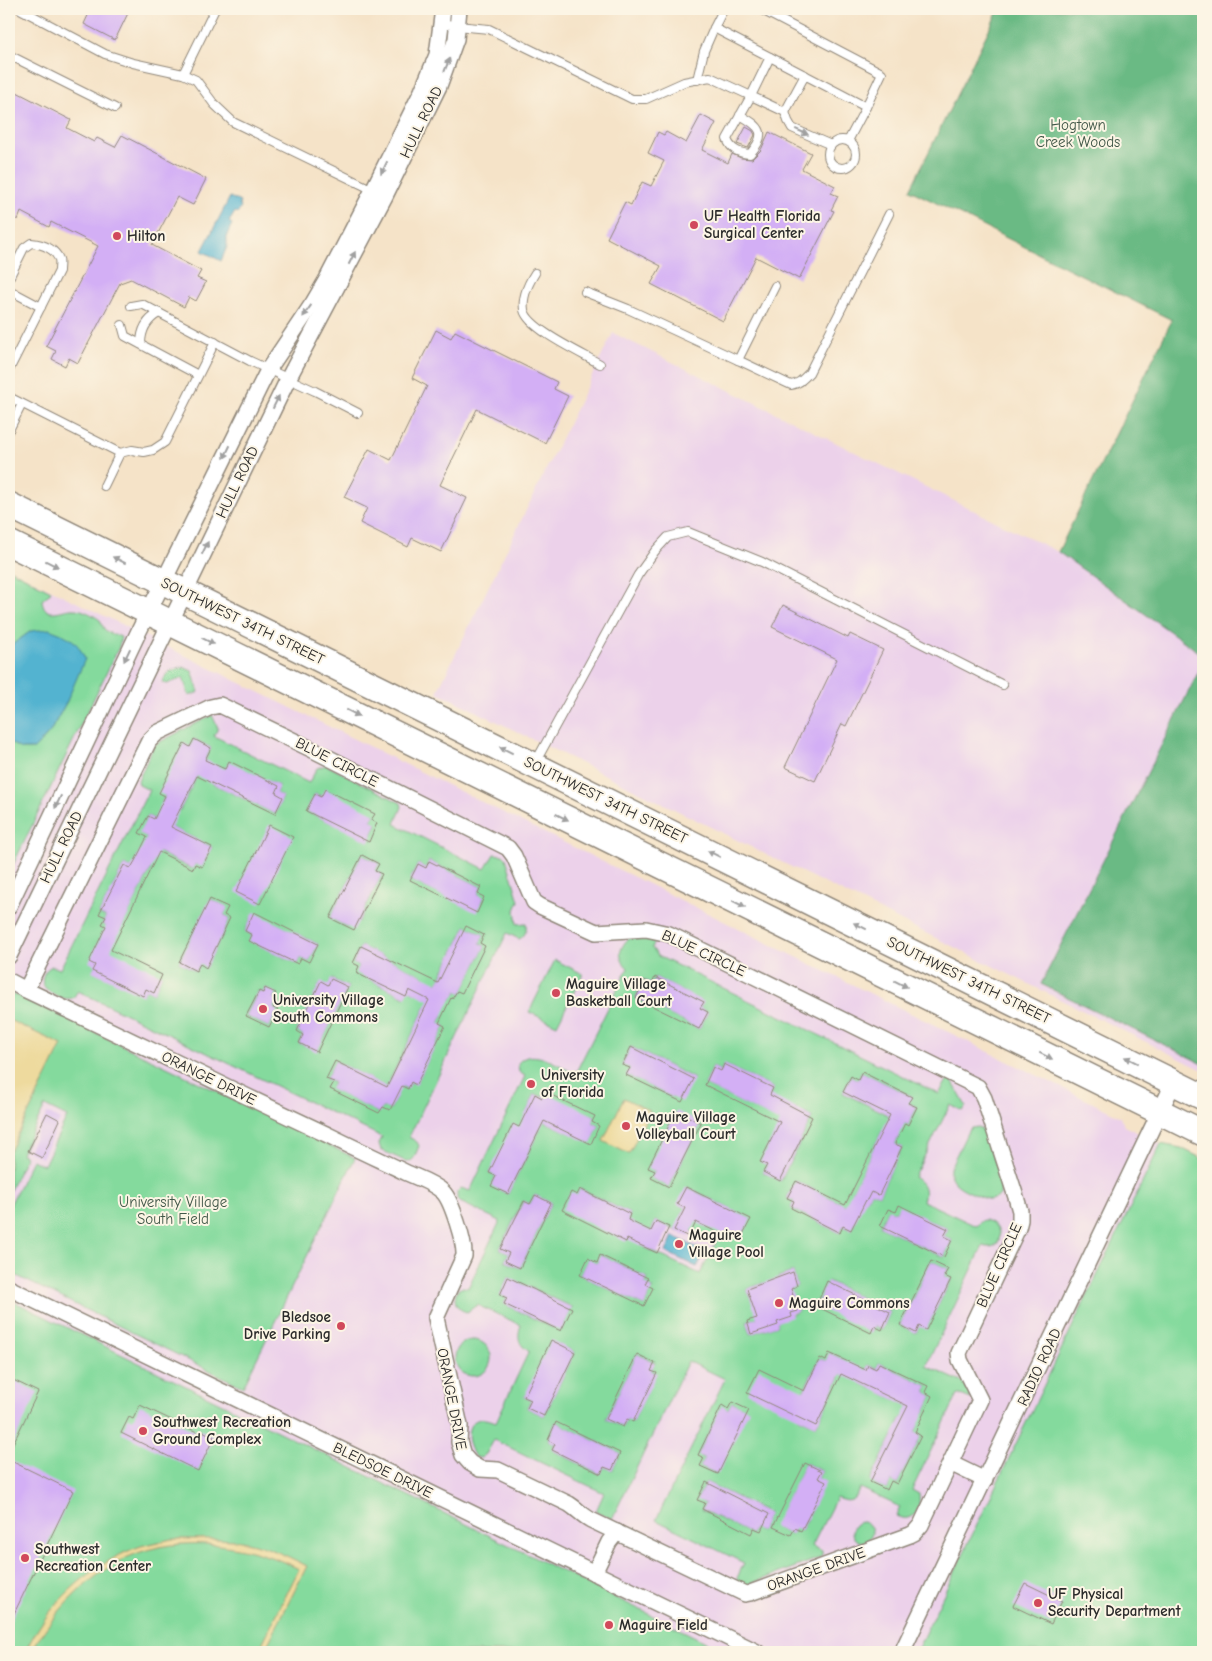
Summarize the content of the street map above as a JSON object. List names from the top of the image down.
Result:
{
  "streets": {
    "main road": ["SOUTHWEST 34TH STREET"],
    "street": [
      "HULL ROAD",
      "BLUE CIRCLE",
      "ORANGE DRIVE",
      "RADIO ROAD",
      "BLEDSOE DRIVE"
    ]
  },
  "crossings": [
    ["HULL ROAD", "SOUTHWEST 34TH STREET"],
    ["SOUTHWEST 34TH STREET", "RADIO ROAD"],
    ["BLUE CIRCLE", "ORANGE DRIVE"]
  ],
  "parks": ["Hogtown Creek Woods", "University Village South Field"],
  "places": [
    "UF Health Florida Surgical Center",
    "Hilton",
    "Maguire Village Basketball Court",
    "University Village South Commons",
    "University of Florida",
    "Maguire Village Volleyball Court",
    "Maguire Village Pool",
    "Maguire Commons",
    "Bledsoe Drive Parking",
    "Southwest Recreation Ground Complex",
    "Southwest Recreation Center",
    "UF Physical Security Department",
    "Maguire Field"
  ]
}
